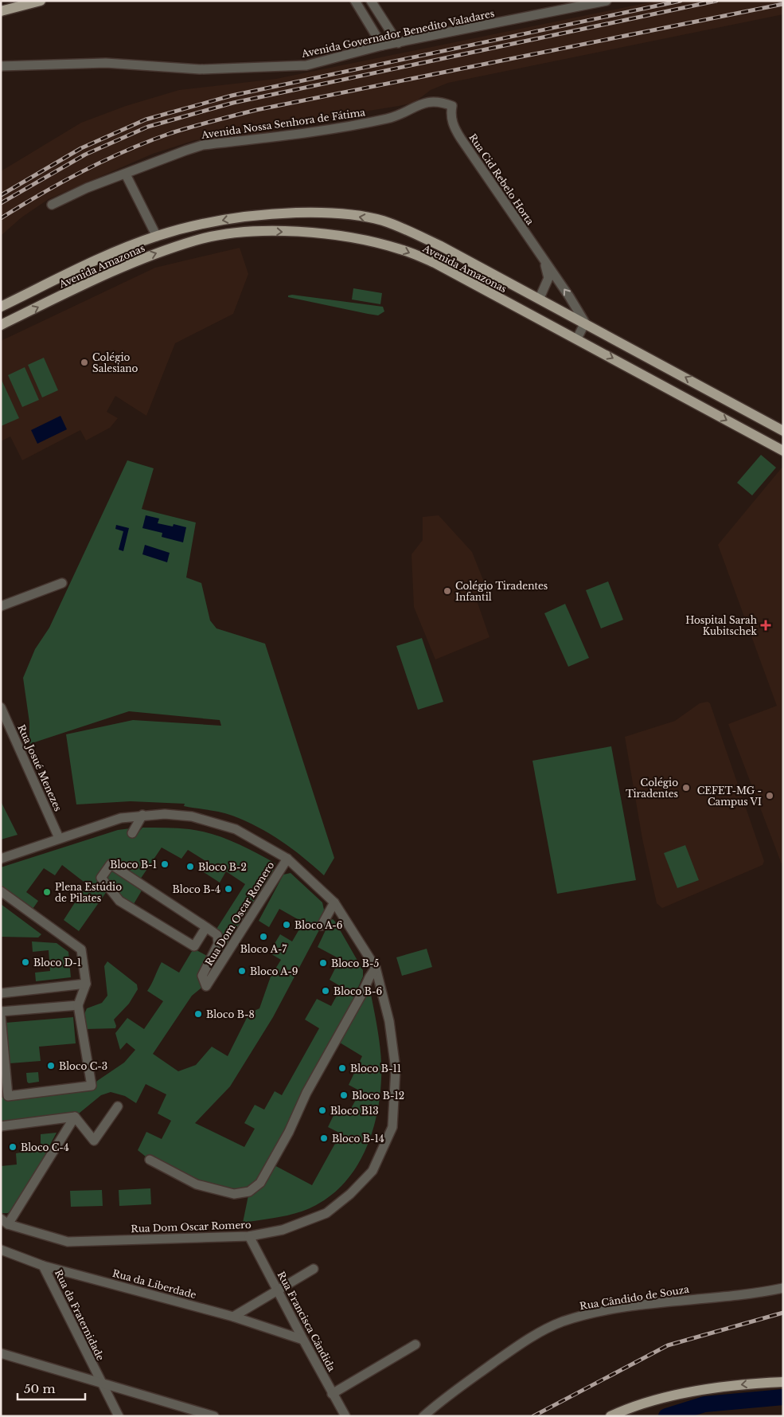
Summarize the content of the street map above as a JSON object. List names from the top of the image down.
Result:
{
  "streets": {
    "main road": ["Avenida Amazonas"],
    "street": [
      "Avenida Governador Benedito Valadares",
      "Avenida Nossa Senhora de Fátima",
      "Rua Cid Rebelo Horta",
      "Rua Josué Menezes",
      "Rua Dom Oscar Romero",
      "Rua da Liberdade",
      "Rua Cândido de Souza",
      "Rua da Fraternidade",
      "Rua Francisca Cândida"
    ]
  },
  "crossings": [
    ["Avenida Nossa Senhora de Fátima", "Rua Cid Rebelo Horta"],
    ["Rua Cid Rebelo Horta", "Avenida Amazonas"],
    ["Rua Josué Menezes", "Rua Dom Oscar Romero"],
    ["Rua Dom Oscar Romero", "Rua Francisca Cândida"],
    ["Rua da Liberdade", "Rua da Fraternidade"],
    ["Rua da Liberdade", "Rua Francisca Cândida"]
  ],
  "places": {
    "other": [
      "Colégio Salesiano",
      "Colégio Tiradentes Infantil",
      "Colégio Tiradentes",
      "CEFET-MG - Campus VI",
      "Bloco B-1",
      "Bloco B-2",
      "Bloco B-4",
      "Plena Estúdio de Pilates",
      "Bloco A-6",
      "Bloco A-7",
      "Bloco D-1",
      "Bloco B-5",
      "Bloco A-9",
      "Bloco B-6",
      "Bloco B-8",
      "Bloco C-3",
      "Bloco B-11",
      "Bloco B-12",
      "Bloco B13",
      "Bloco B-14",
      "Bloco C-4"
    ],
    "health": ["Hospital Sarah Kubitschek"]
  },
  "scale_bar": "50 m"
}
